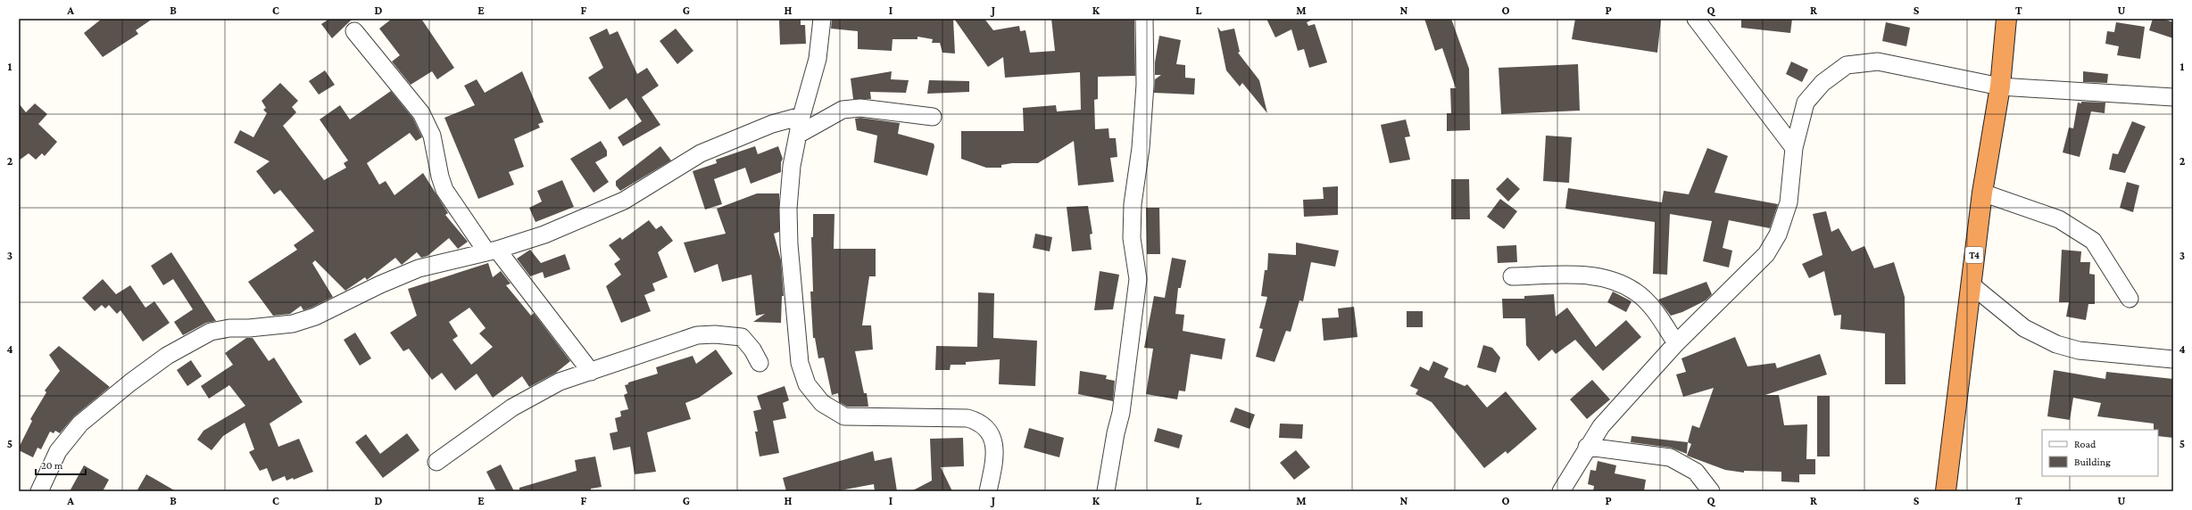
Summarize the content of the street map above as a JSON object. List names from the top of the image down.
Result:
{
  "streets": {
    "highway": ["T4"]
  },
  "legend": ["Road", "Building"],
  "scale_bar": "20 m",
  "grid": {
    "columns": [
      "A",
      "B",
      "C",
      "D",
      "E",
      "F",
      "G",
      "H",
      "I",
      "J",
      "K",
      "L",
      "M",
      "N",
      "O",
      "P",
      "Q",
      "R",
      "S",
      "T",
      "U"
    ],
    "rows": [
      "1",
      "2",
      "3",
      "4",
      "5"
    ]
  }
}
